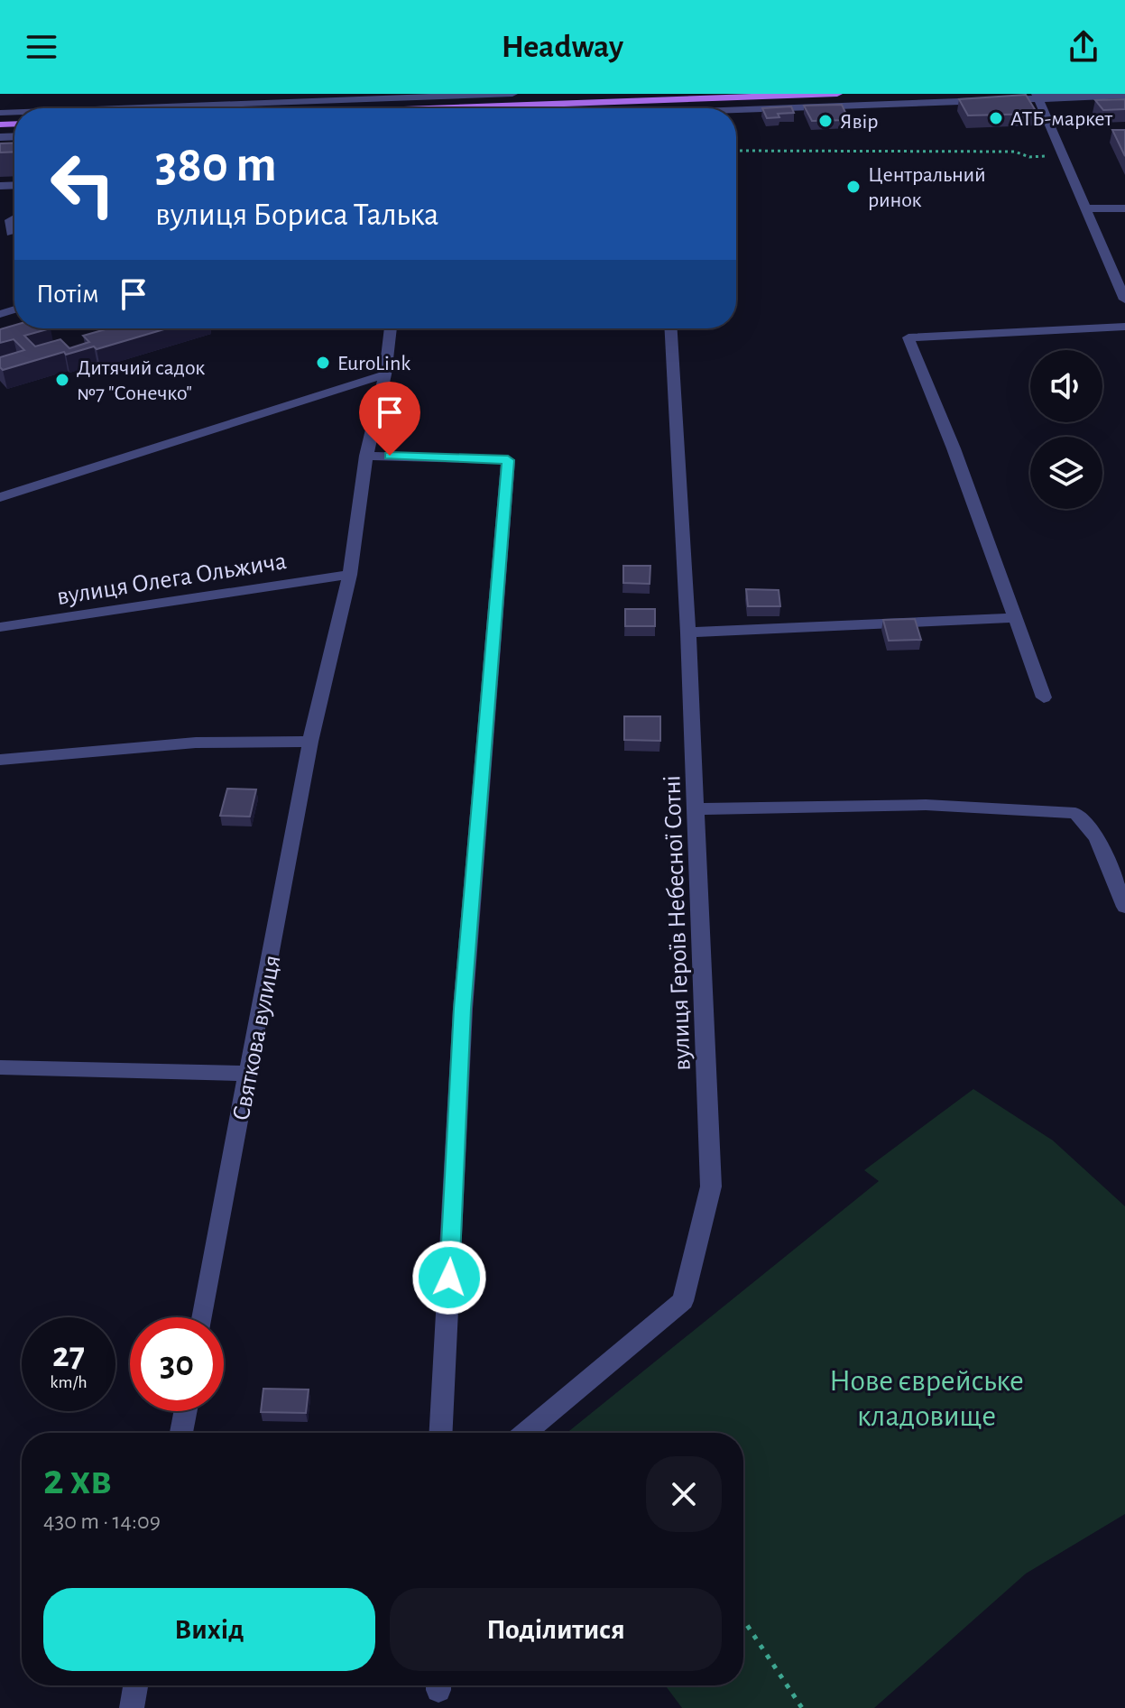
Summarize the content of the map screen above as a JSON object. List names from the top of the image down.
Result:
{
  "streets": {
    "street": ["вулиця Олега Ольжича", "вулиця Героїв Небесної Сотні", "Святкова вулиця"]
  },
  "crossings": [
    ["вулиця Олега Ольжича", "Святкова вулиця"]
  ],
  "parks": ["Нове єврейське кладовище"],
  "places": [
    "АТБ-маркет",
    "Явір",
    "Центральний ринок",
    "EuroLink",
    "Дитячий садок №7 \"Сонечко\""
  ],
  "page": {
    "header": "Headway",
    "turn": ["380 m", "вулиця Бориса Талька"],
    "then": "Потім",
    "speed": "27 km/h",
    "limit": "30",
    "heading": ["2 хв", "430 m · 14:09"],
    "buttons": ["Вихід", "Поділитися"]
  }
}
